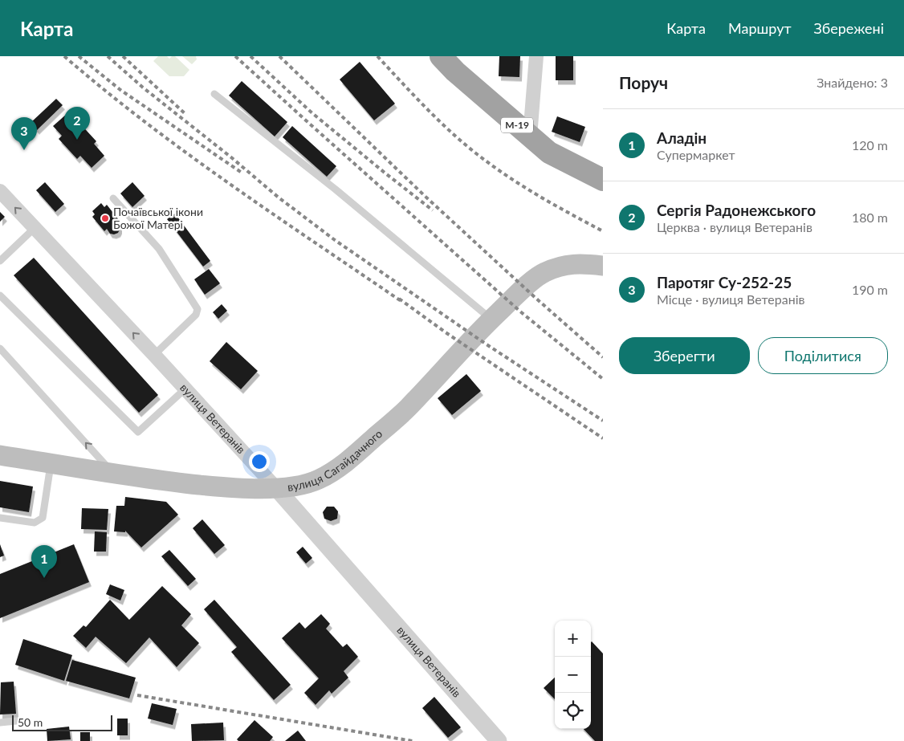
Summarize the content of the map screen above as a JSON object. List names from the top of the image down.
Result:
{
  "streets": {
    "highway": ["М-19"],
    "main road": ["вулиця Сагайдачного"],
    "street": ["вулиця Ветеранів"]
  },
  "crossings": [
    ["вулиця Ветеранів", "вулиця Сагайдачного"]
  ],
  "places": ["Почаївської ікони Божої Матері"],
  "scale_bar": "50 m",
  "page": {
    "header": "Карта",
    "nav": ["Карта", "Маршрут", "Збережені"],
    "heading": ["Поруч", "Знайдено: 3"],
    "pins": ["2", "3", "1"],
    "list": [
      {
        "mark": "1",
        "name": "Аладін",
        "note": "Супермаркет",
        "value": "120 m"
      },
      {
        "mark": "2",
        "name": "Сергія Радонежського",
        "note": "Церква · вулиця Ветеранів",
        "value": "180 m"
      },
      {
        "mark": "3",
        "name": "Паротяг Су-252-25",
        "note": "Місце · вулиця Ветеранів",
        "value": "190 m"
      }
    ],
    "buttons": ["Зберегти", "Поділитися"],
    "map_buttons": ["+", "−"],
    "scale": "50 m"
  }
}
